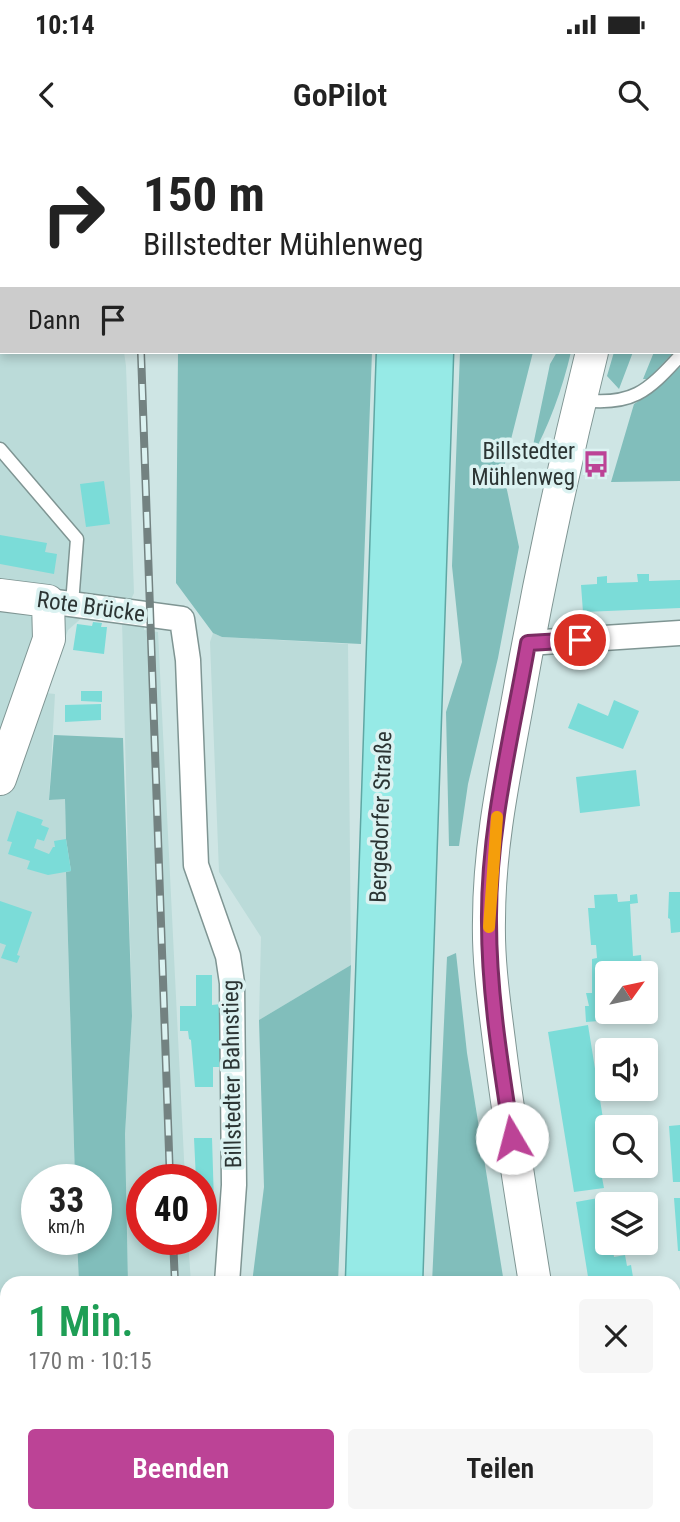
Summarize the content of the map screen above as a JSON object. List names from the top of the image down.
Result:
{
  "streets": {
    "highway": ["Bergedorfer Straße"],
    "street": ["Rote Brücke", "Billstedter Bahnstieg"]
  },
  "crossings": [
    ["Rote Brücke", "Billstedter Bahnstieg"]
  ],
  "places": {
    "bus stop": ["Billstedter Mühlenweg"]
  },
  "north": "top right",
  "page": {
    "status": "10:14",
    "header": "GoPilot",
    "turn": ["150 m", "Billstedter Mühlenweg"],
    "then": "Dann",
    "speed": "33 km/h",
    "limit": "40",
    "heading": ["1 Min.", "170 m · 10:15"],
    "buttons": ["Beenden", "Teilen"]
  }
}
